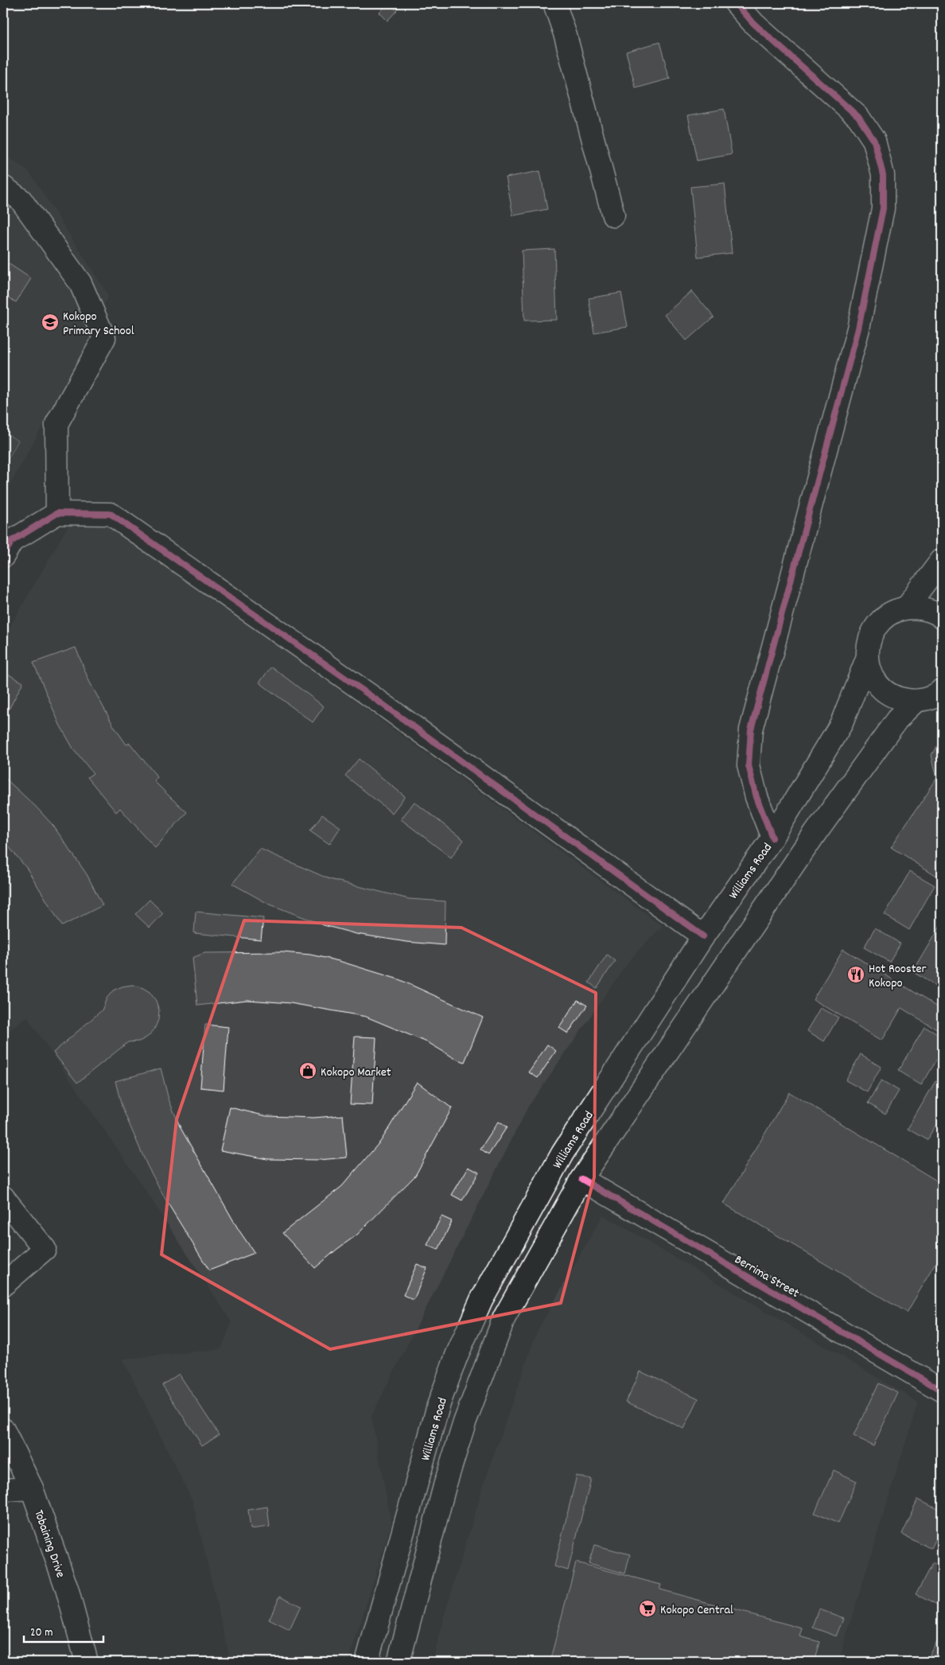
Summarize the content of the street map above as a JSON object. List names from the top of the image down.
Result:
{
  "streets": {
    "street": ["Williams Road", "Berrima Street", "Tobaining Drive"]
  },
  "places": {
    "school or university": ["Kokopo Primary School"],
    "restaurant": ["Hot Rooster Kokopo"],
    "shop": ["Kokopo Market"],
    "supermarket": ["Kokopo Central"]
  },
  "scale_bar": "20 m"
}
